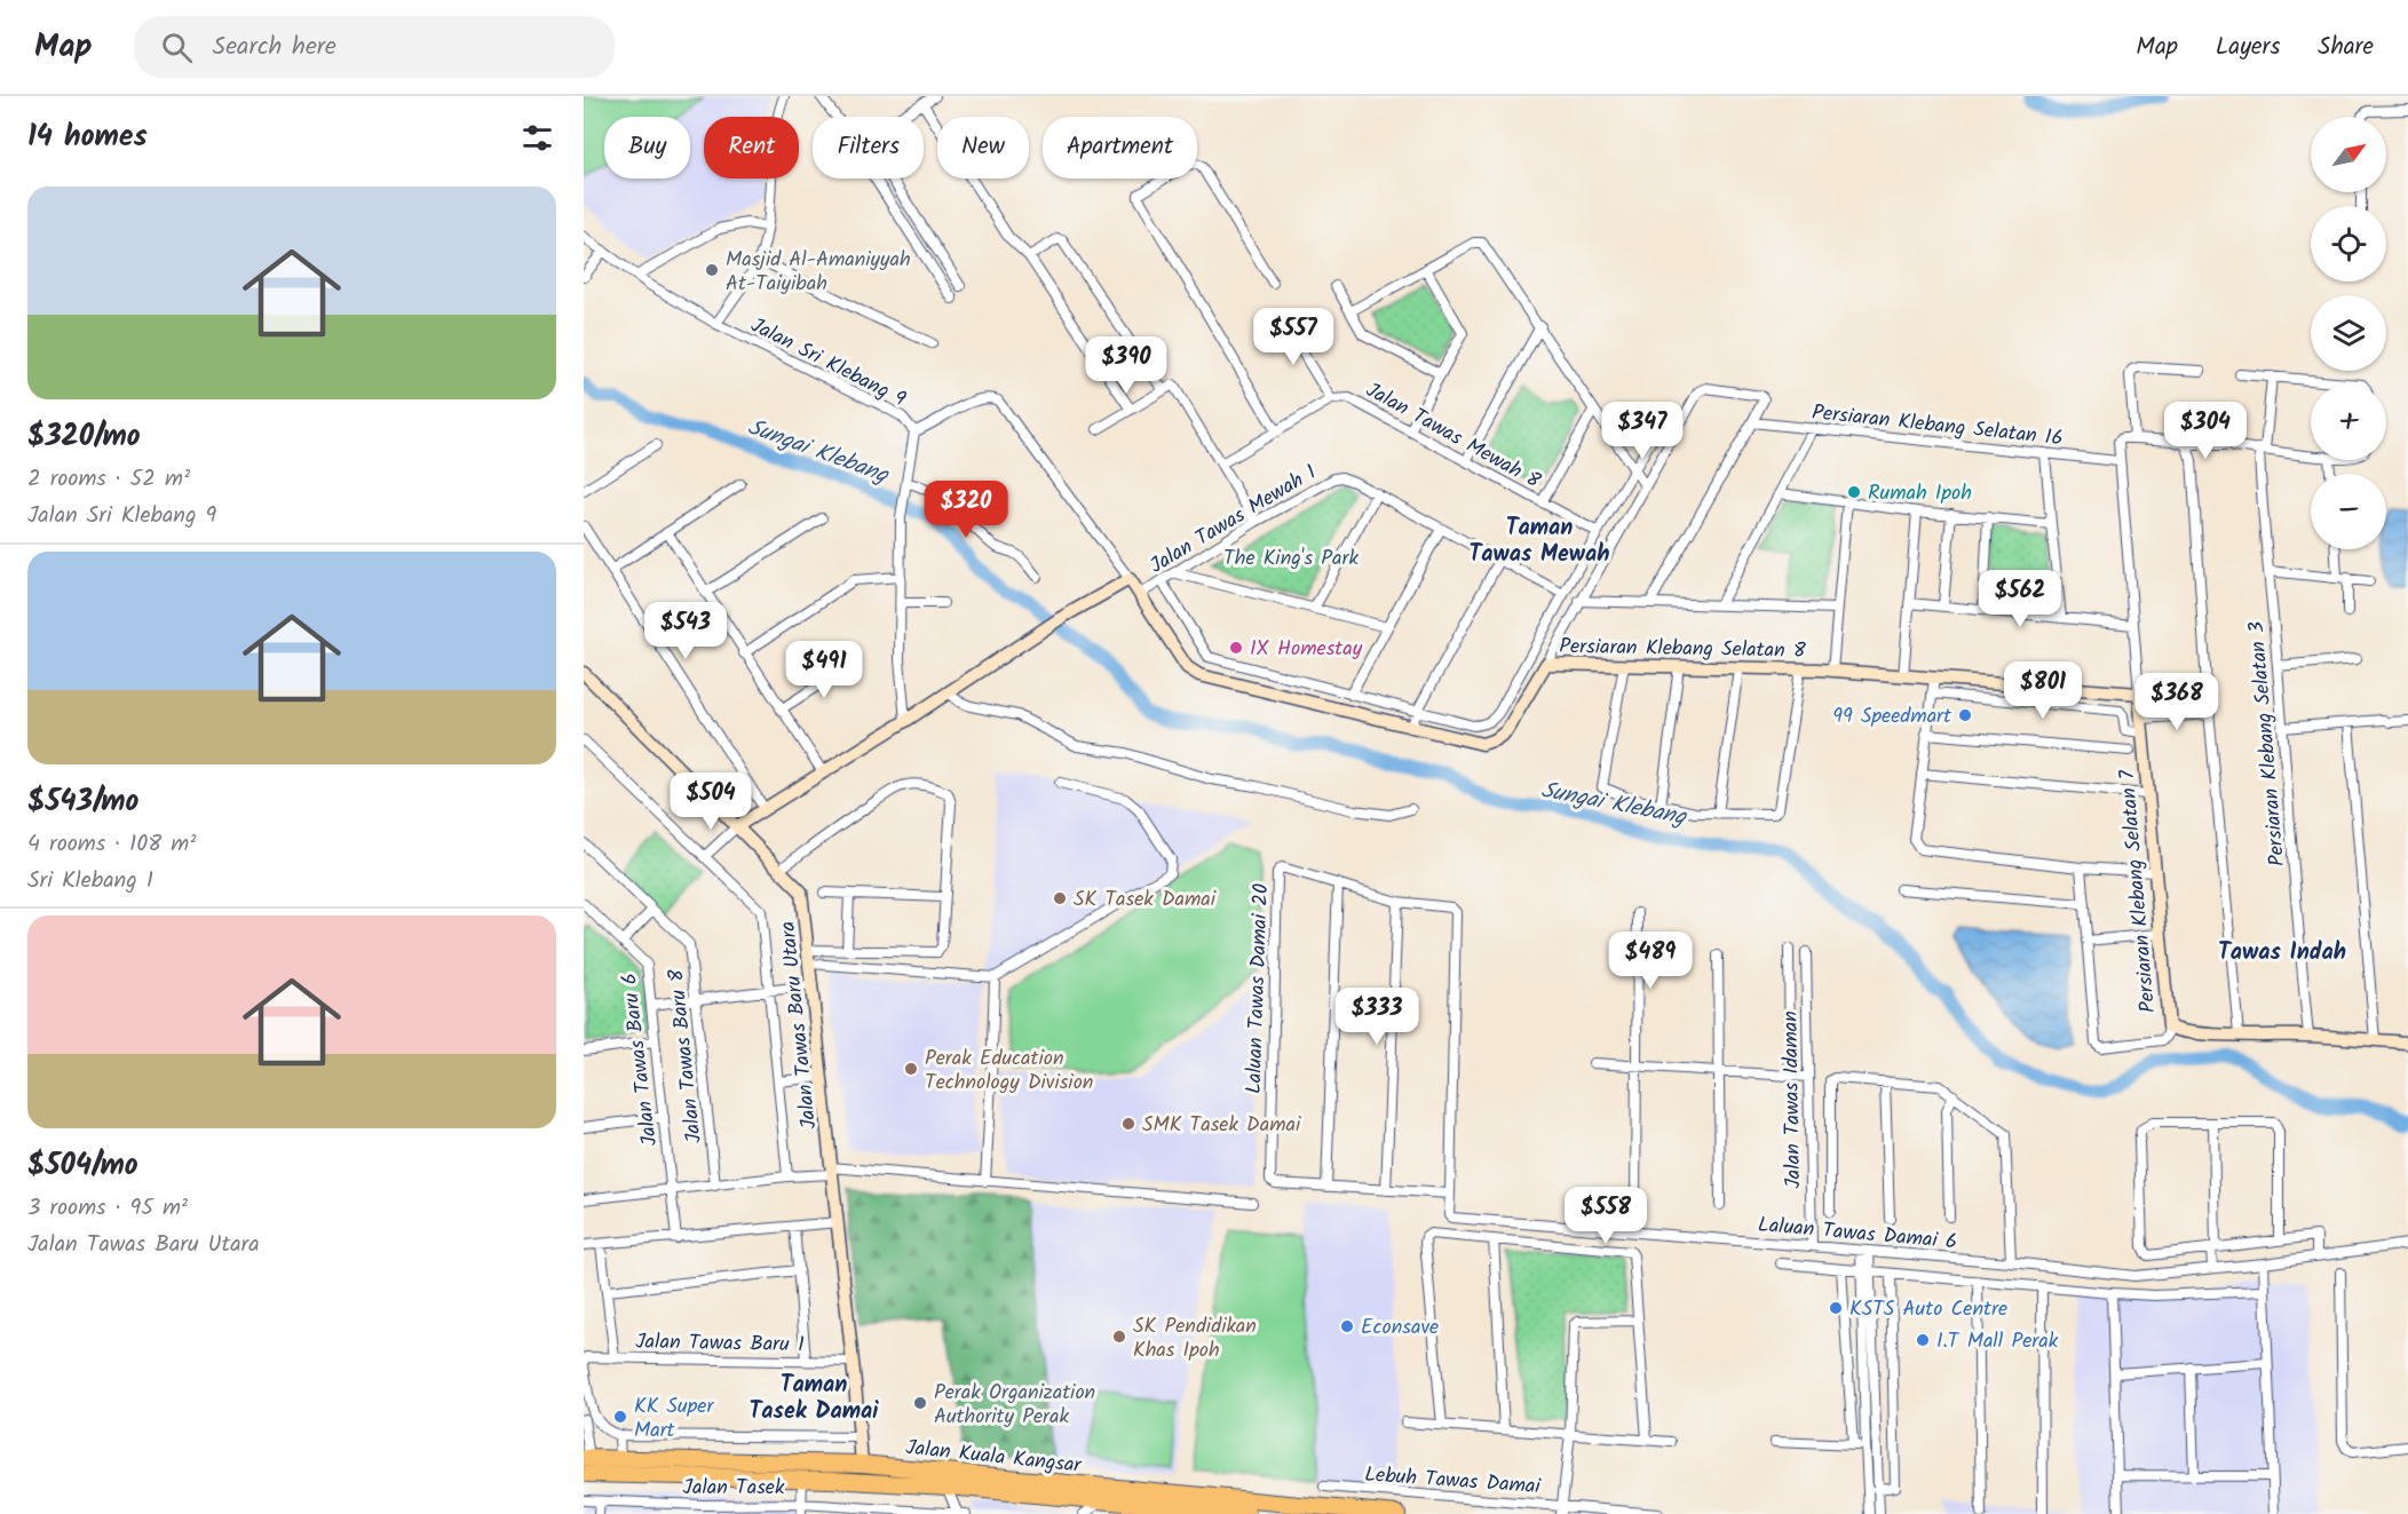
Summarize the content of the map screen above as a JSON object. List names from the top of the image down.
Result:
{
  "streets": {
    "highway": ["Jalan Kuala Kangsar"],
    "street": [
      "Jalan Sri Klebang 9",
      "Persiaran Klebang Selatan 16",
      "Jalan Tawas Mewah 8",
      "Jalan Tawas Mewah 1",
      "Persiaran Klebang Selatan 8",
      "Persiaran Klebang Selatan 3",
      "Persiaran Klebang Selatan 7",
      "Laluan Tawas Damai 20",
      "Jalan Tawas Baru Utara",
      "Jalan Tawas Baru 8",
      "Jalan Tawas Baru 6",
      "Jalan Tawas Idaman",
      "Laluan Tawas Damai 6",
      "Jalan Tawas Baru 1",
      "Lebuh Tawas Damai",
      "Jalan Tasek"
    ]
  },
  "crossings": [
    ["Persiaran Klebang Selatan 16", "Persiaran Klebang Selatan 7"],
    ["Jalan Tawas Mewah 1", "Persiaran Klebang Selatan 8"],
    ["Persiaran Klebang Selatan 8", "Persiaran Klebang Selatan 7"],
    ["Jalan Tawas Baru Utara", "Jalan Tawas Baru 1"],
    ["Jalan Tawas Baru Utara", "Jalan Kuala Kangsar"],
    ["Jalan Tawas Idaman", "Laluan Tawas Damai 6"]
  ],
  "districts": ["Taman Tawas Mewah", "Tawas Indah", "Taman Tasek Damai"],
  "water": ["Sungai Klebang"],
  "parks": ["The King's Park"],
  "places": [
    "Masjid Al-Amaniyyah At-Taiyibah",
    "Rumah Ipoh",
    "IX Homestay",
    "99 Speedmart",
    "SK Tasek Damai",
    "Perak Education Technology Division",
    "SMK Tasek Damai",
    "KSTS Auto Centre",
    "Econsave",
    "SK Pendidikan Khas Ipoh",
    "I.T Mall Perak",
    "Perak Organization Authority Perak",
    "KK Super Mart"
  ],
  "north": "top right",
  "page": {
    "header": "Map",
    "search": "Search here",
    "nav": ["Map", "Layers", "Share"],
    "heading": "14 homes",
    "map_buttons": ["+", "−"],
    "chip": [
      "Buy",
      "Rent",
      "Filters",
      "New",
      "Apartment"
    ],
    "list": [
      {
        "name": "$320/mo",
        "note": "2 rooms · 52 m² · Jalan Sri Klebang 9"
      },
      {
        "name": "$543/mo",
        "note": "4 rooms · 108 m² · Sri Klebang 1"
      },
      {
        "name": "$504/mo",
        "note": "3 rooms · 95 m² · Jalan Tawas Baru Utara"
      }
    ],
    "price": [
      "$557",
      "$390",
      "$347",
      "$304",
      "$320",
      "$562",
      "$543",
      "$491",
      "$801",
      "$368",
      "$504",
      "$489",
      "$333",
      "$558"
    ]
  }
}
